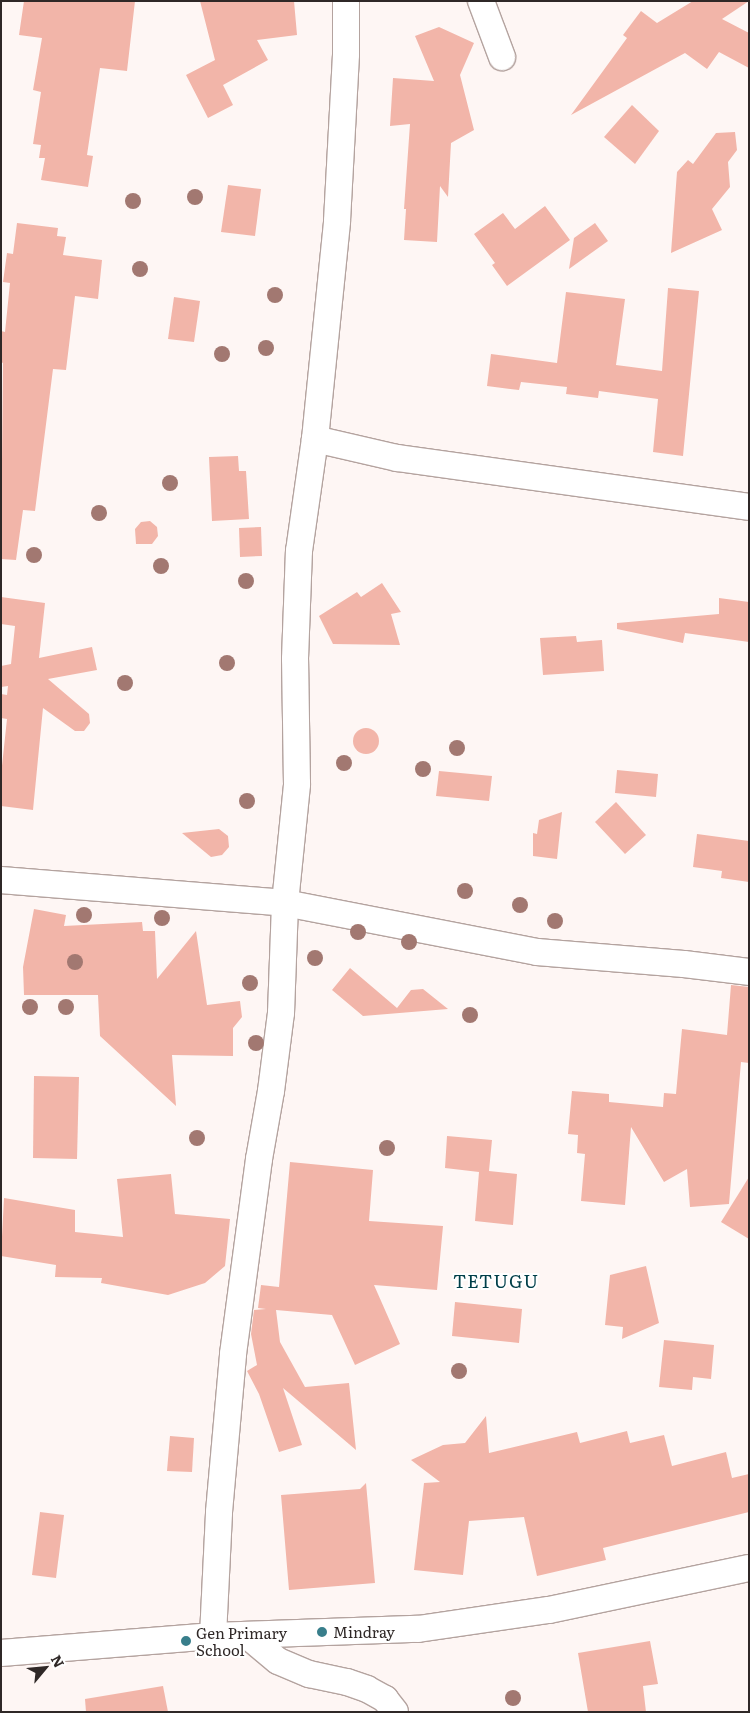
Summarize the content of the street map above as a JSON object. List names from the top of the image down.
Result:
{
  "districts": ["TETUGU"],
  "places": ["Mindray", "Gen Primary School"],
  "north": "top right"
}
